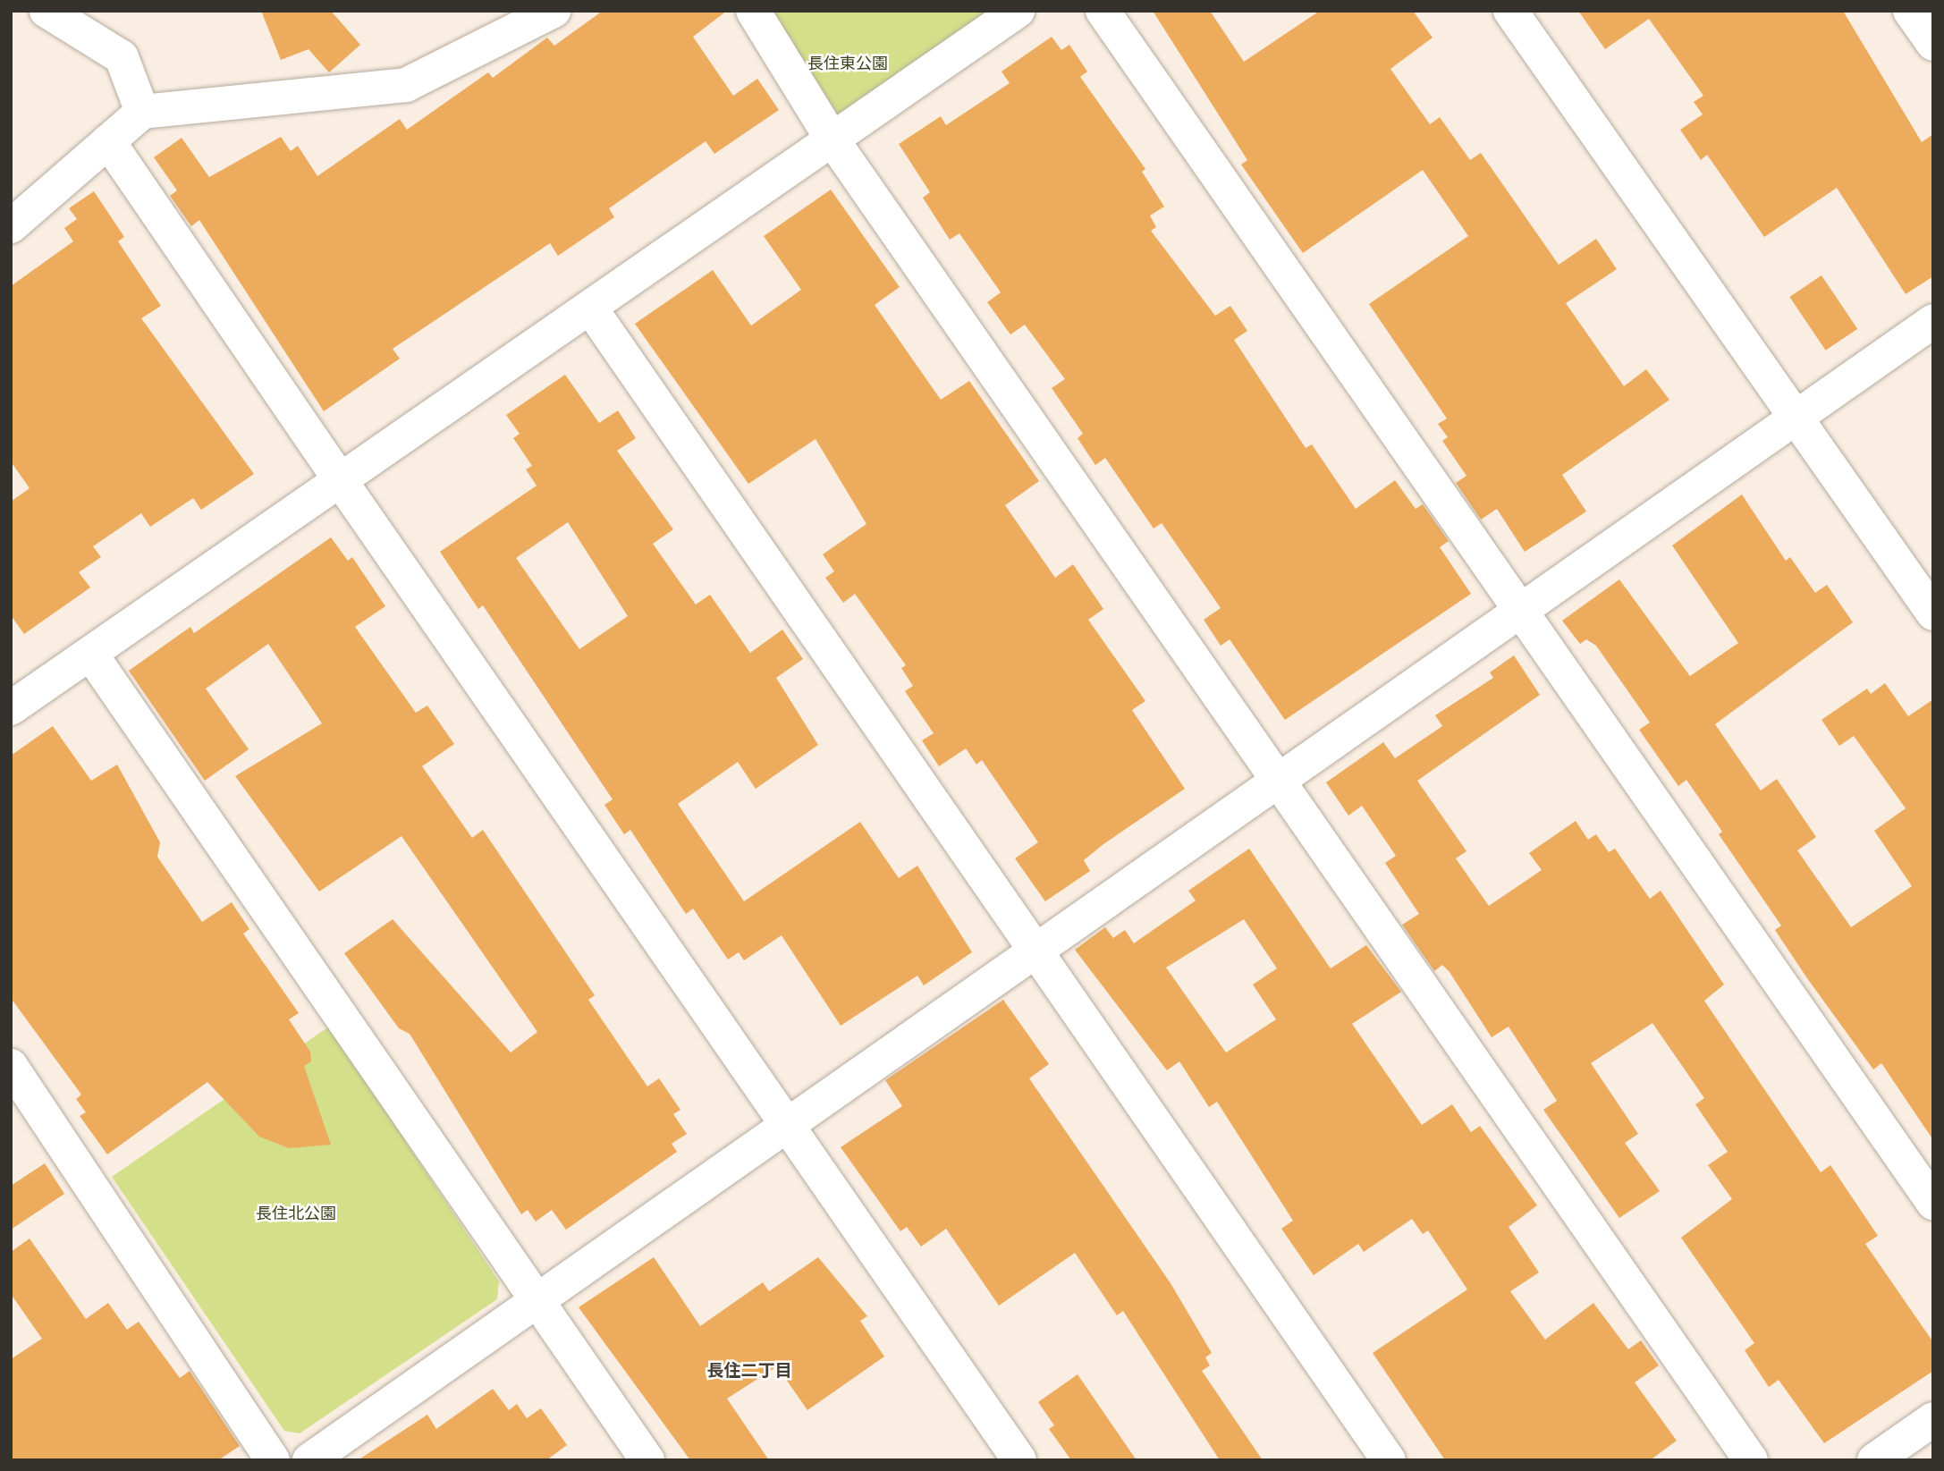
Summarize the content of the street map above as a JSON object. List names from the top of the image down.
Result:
{
  "districts": ["長住二丁目"],
  "parks": ["長住東公園", "長住北公園"]
}
